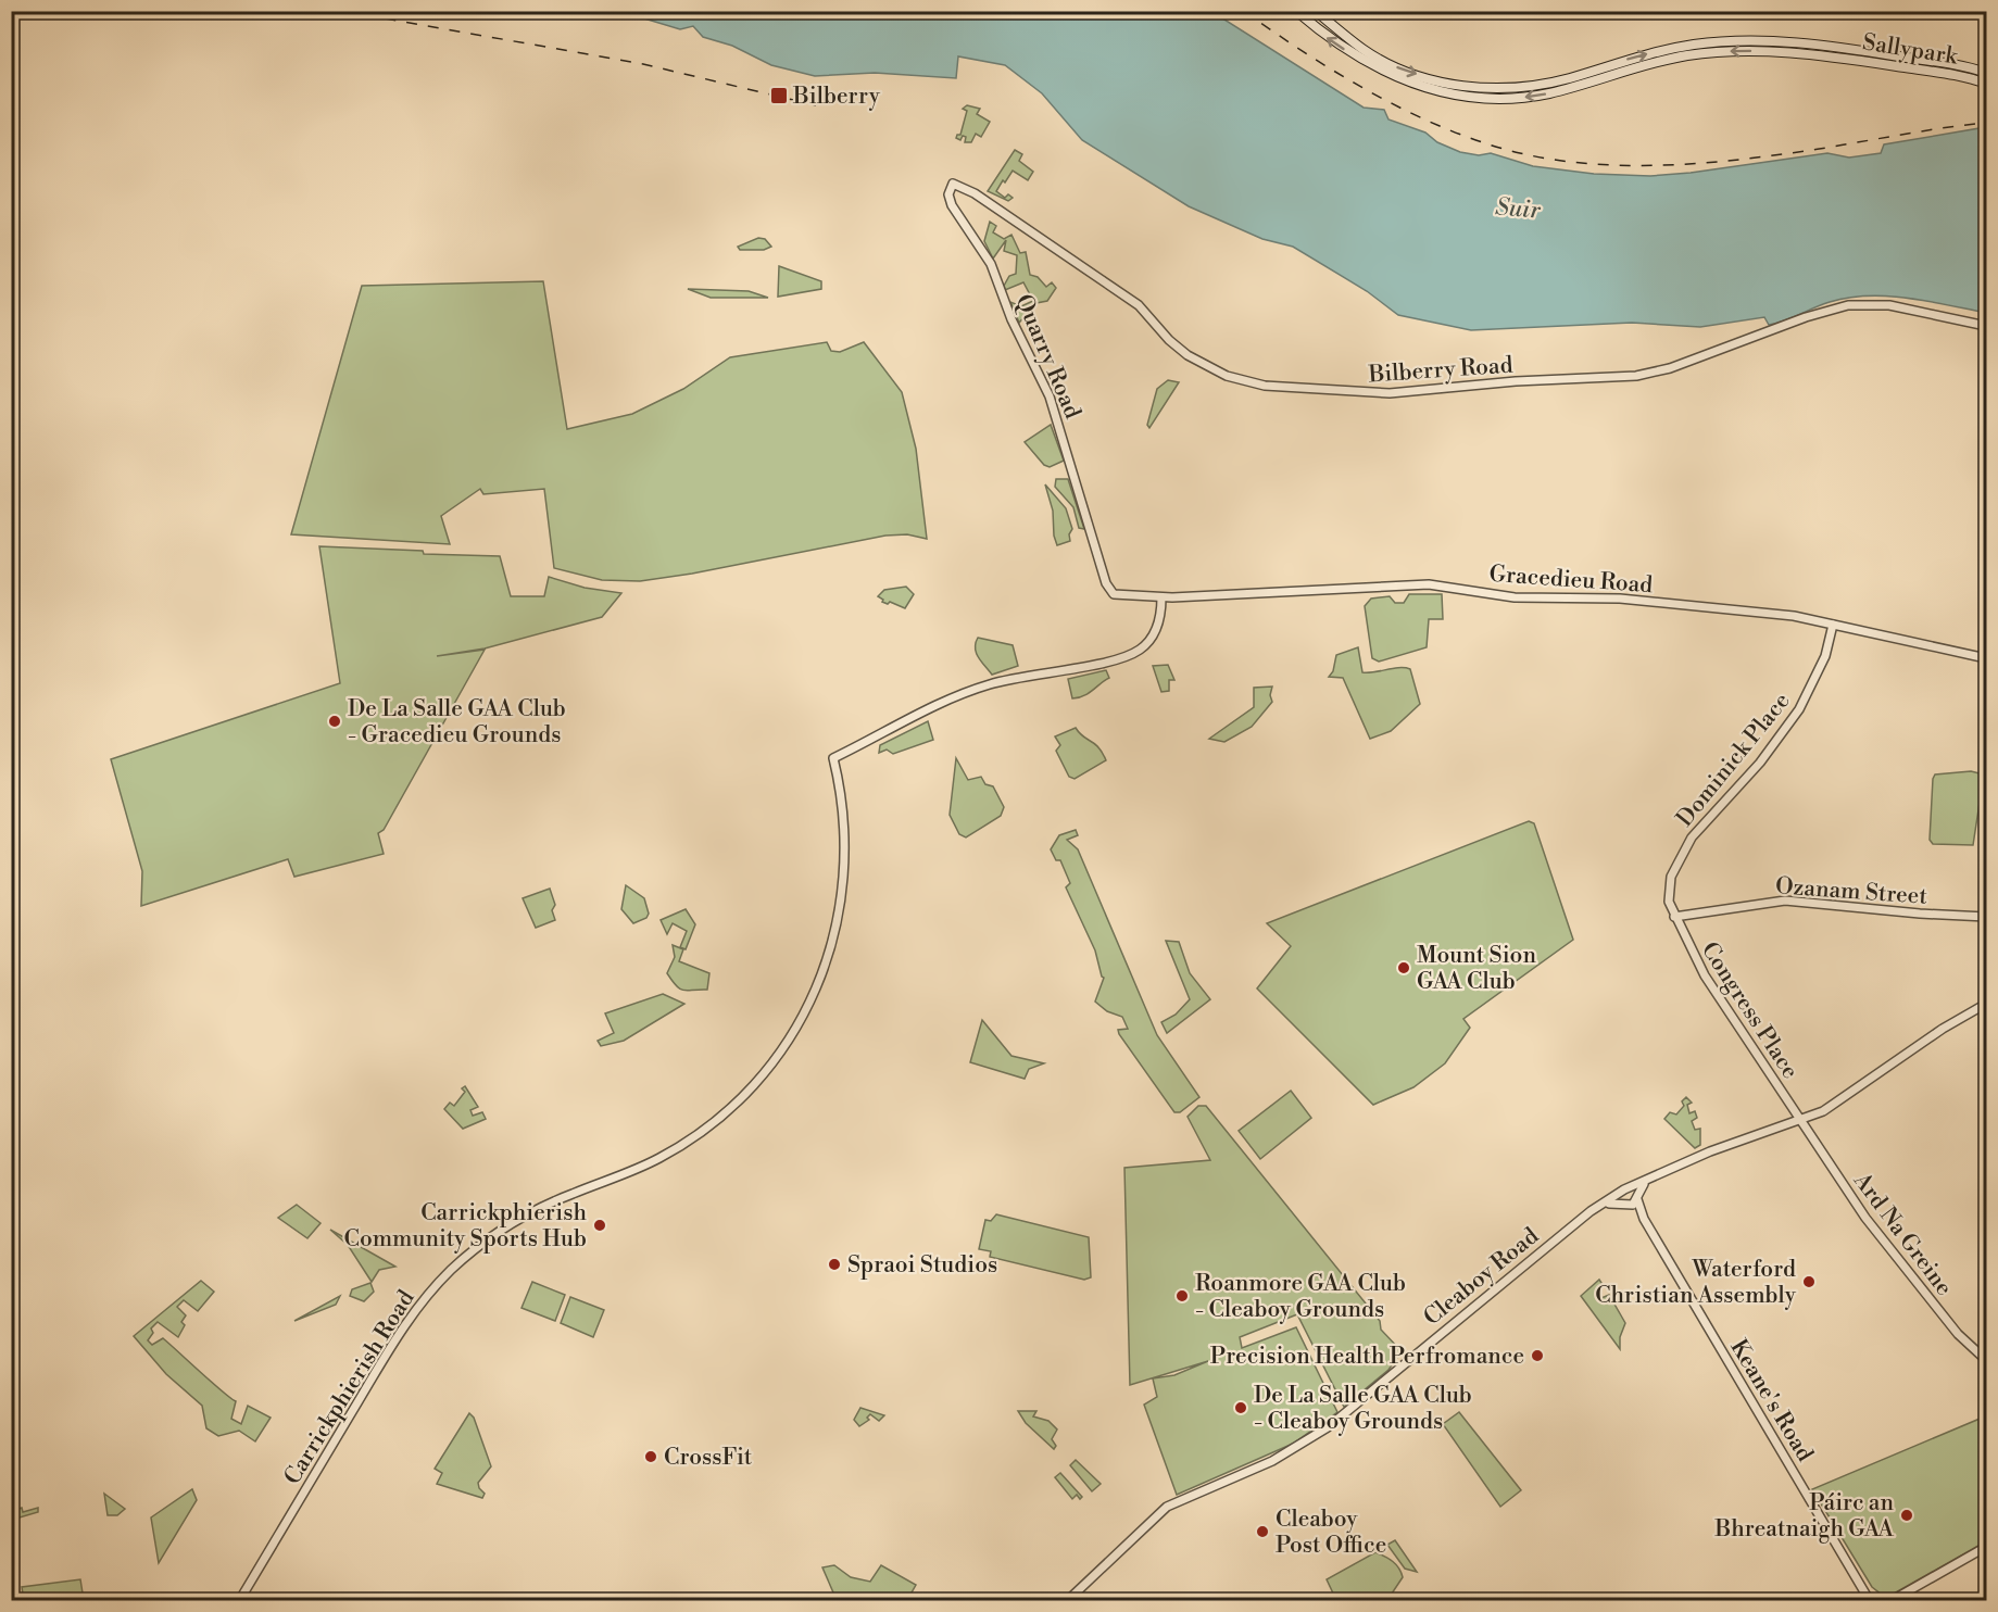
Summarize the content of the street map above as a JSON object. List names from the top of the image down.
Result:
{
  "streets": {
    "main road": ["Sallypark"],
    "street": [
      "Quarry Road",
      "Bilberry Road",
      "Gracedieu Road",
      "Dominick Place",
      "Ozanam Street",
      "Congress Place",
      "Ard Na Greine",
      "Cleaboy Road",
      "Carrickphierish Road",
      "Keane's Road"
    ]
  },
  "crossings": [
    ["Quarry Road", "Bilberry Road"],
    ["Quarry Road", "Gracedieu Road"],
    ["Gracedieu Road", "Dominick Place"],
    ["Gracedieu Road", "Carrickphierish Road"],
    ["Dominick Place", "Ozanam Street"],
    ["Dominick Place", "Congress Place"],
    ["Ozanam Street", "Congress Place"],
    ["Congress Place", "Ard Na Greine"],
    ["Congress Place", "Cleaboy Road"],
    ["Ard Na Greine", "Cleaboy Road"]
  ],
  "water": ["Suir"],
  "places": {
    "transit": ["Bilberry"],
    "other": [
      "De La Salle GAA Club - Gracedieu Grounds",
      "Mount Sion GAA Club",
      "Carrickphierish Community Sports Hub",
      "Spraoi Studios",
      "Waterford Christian Assembly",
      "Roanmore GAA Club - Cleaboy Grounds",
      "Precision Health Perfromance",
      "De La Salle GAA Club - Cleaboy Grounds",
      "CrossFit",
      "Páirc an Bhreatnaigh GAA",
      "Cleaboy Post Office"
    ]
  }
}
